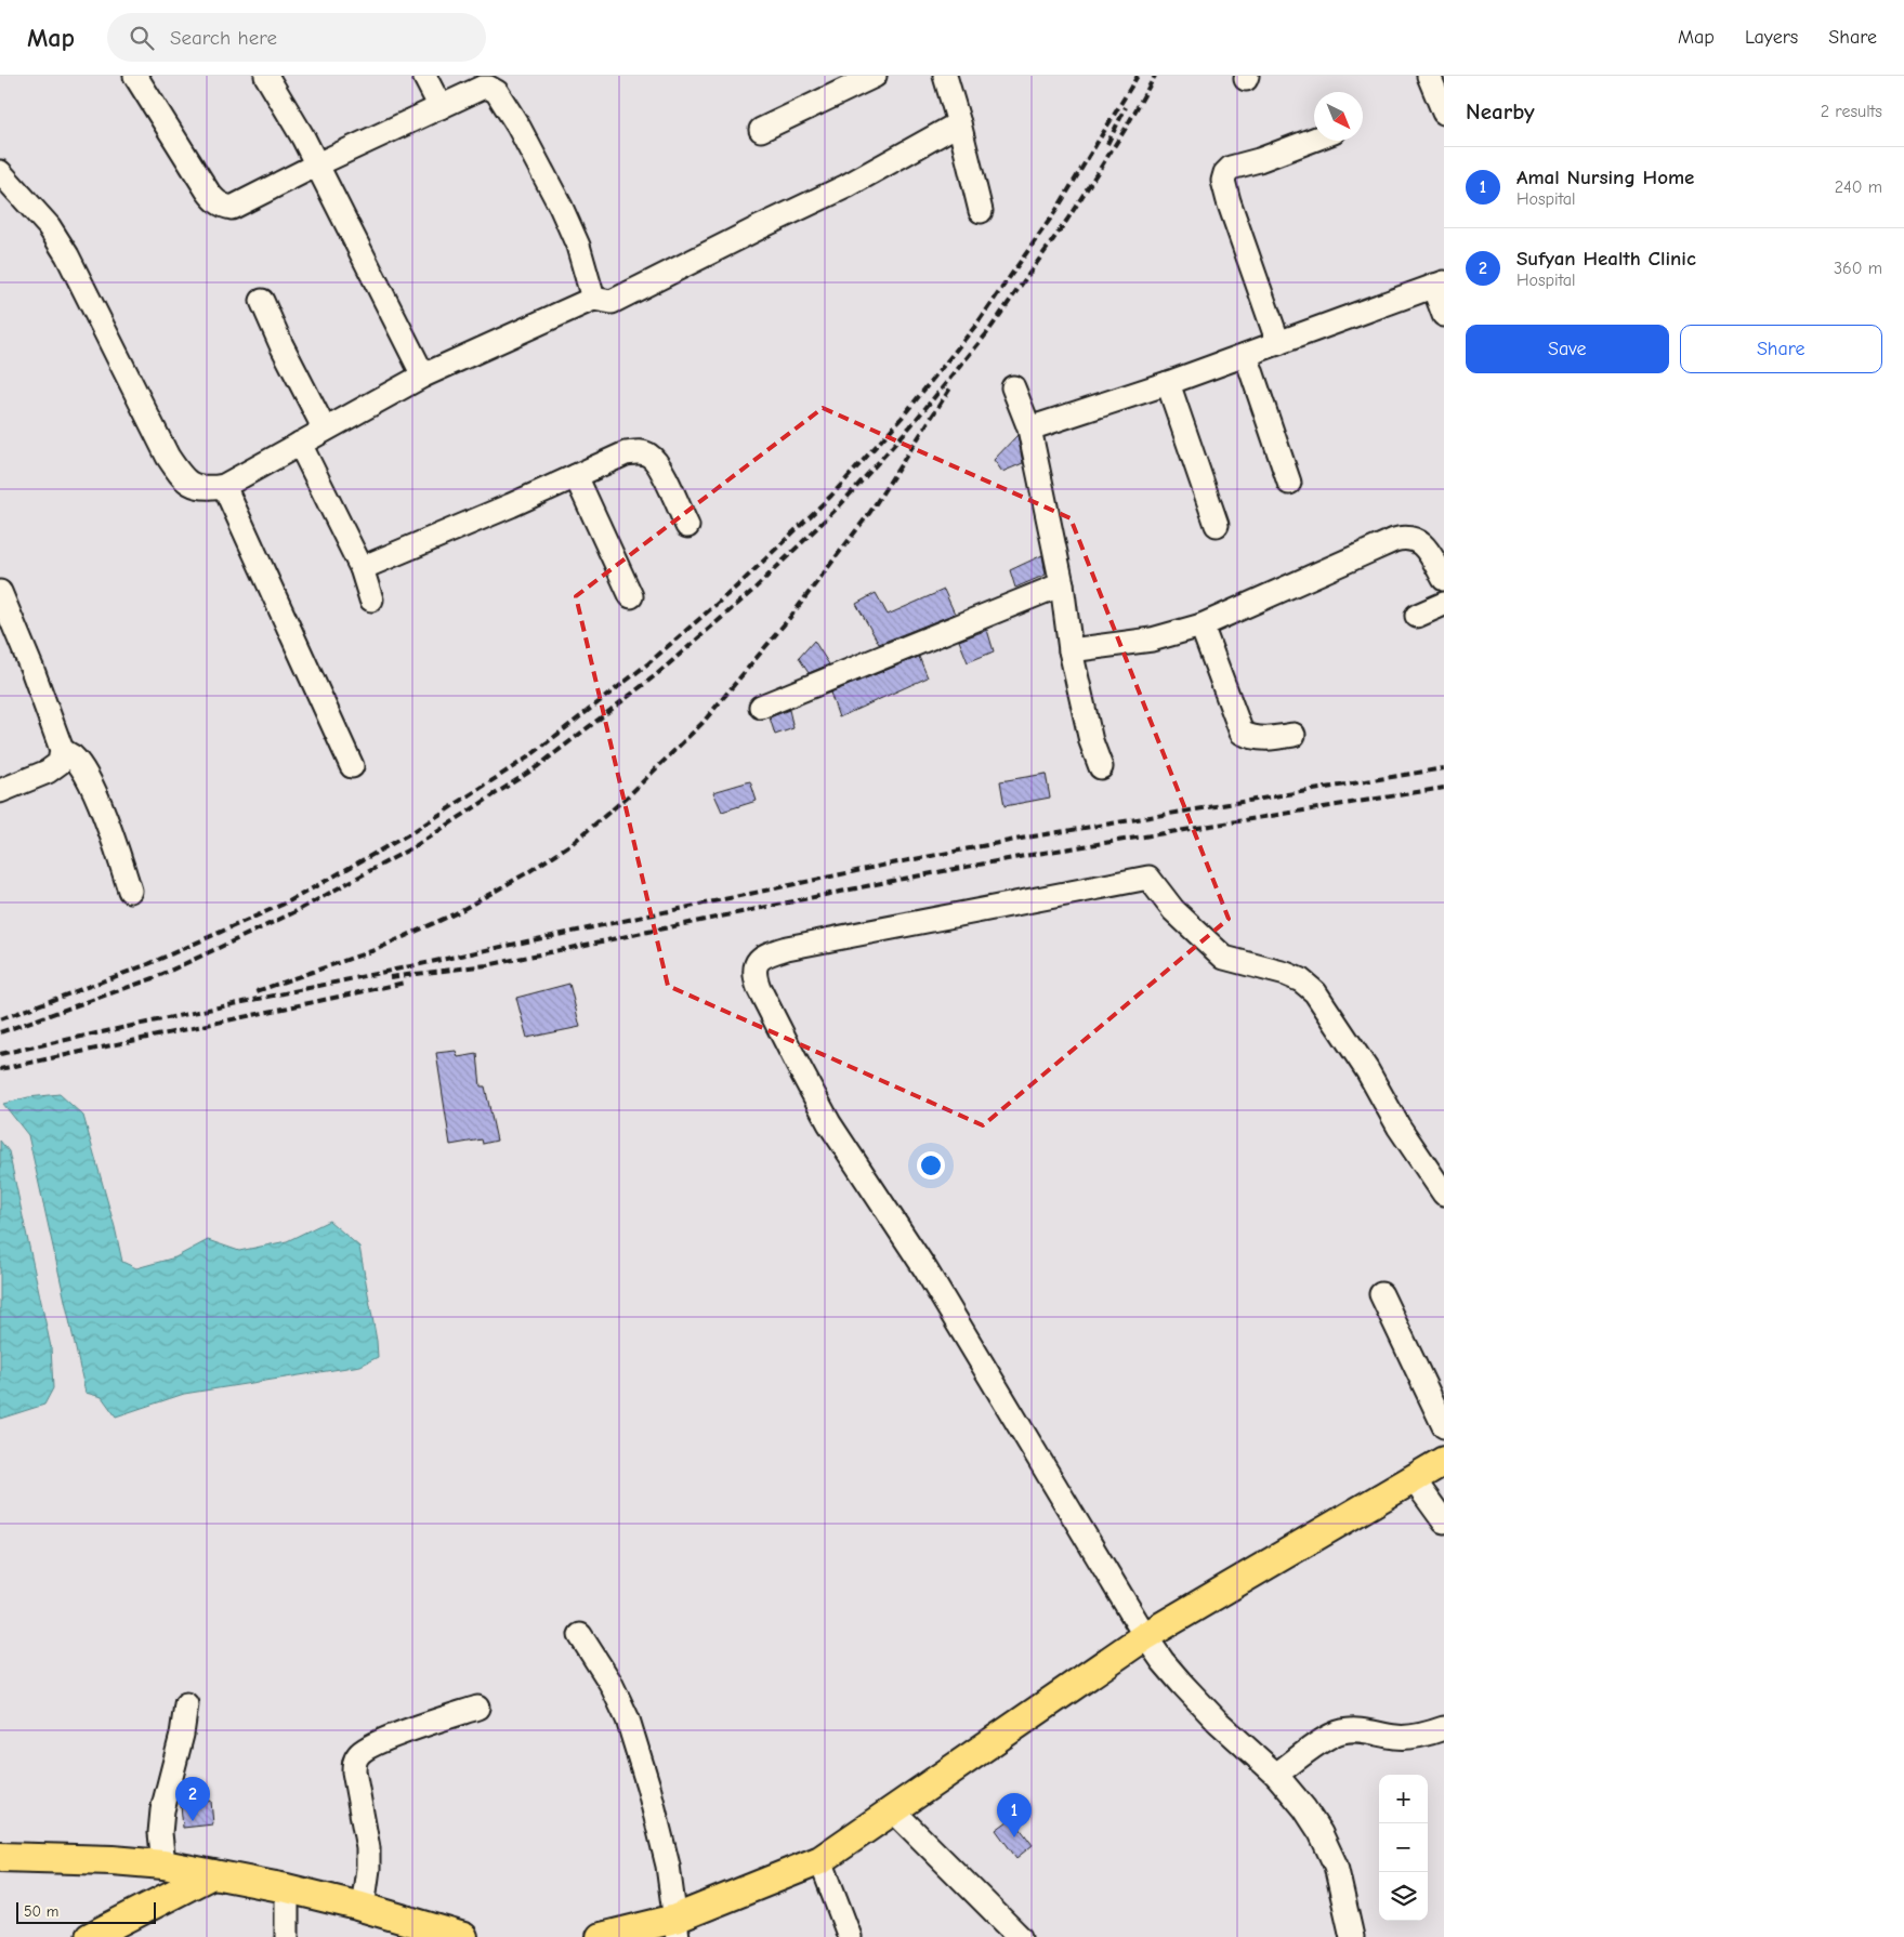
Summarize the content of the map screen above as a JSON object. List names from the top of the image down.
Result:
{
  "scale_bar": "50 m",
  "north": "bottom right",
  "page": {
    "header": "Map",
    "search": "Search here",
    "nav": ["Map", "Layers", "Share"],
    "heading": ["Nearby", "2 results"],
    "list": [
      {
        "mark": "1",
        "name": "Amal Nursing Home",
        "note": "Hospital",
        "value": "240 m"
      },
      {
        "mark": "2",
        "name": "Sufyan Health Clinic",
        "note": "Hospital",
        "value": "360 m"
      }
    ],
    "buttons": ["Save", "Share"],
    "map_buttons": ["+", "−"],
    "pins": ["2", "1"],
    "scale": "50 m"
  }
}
